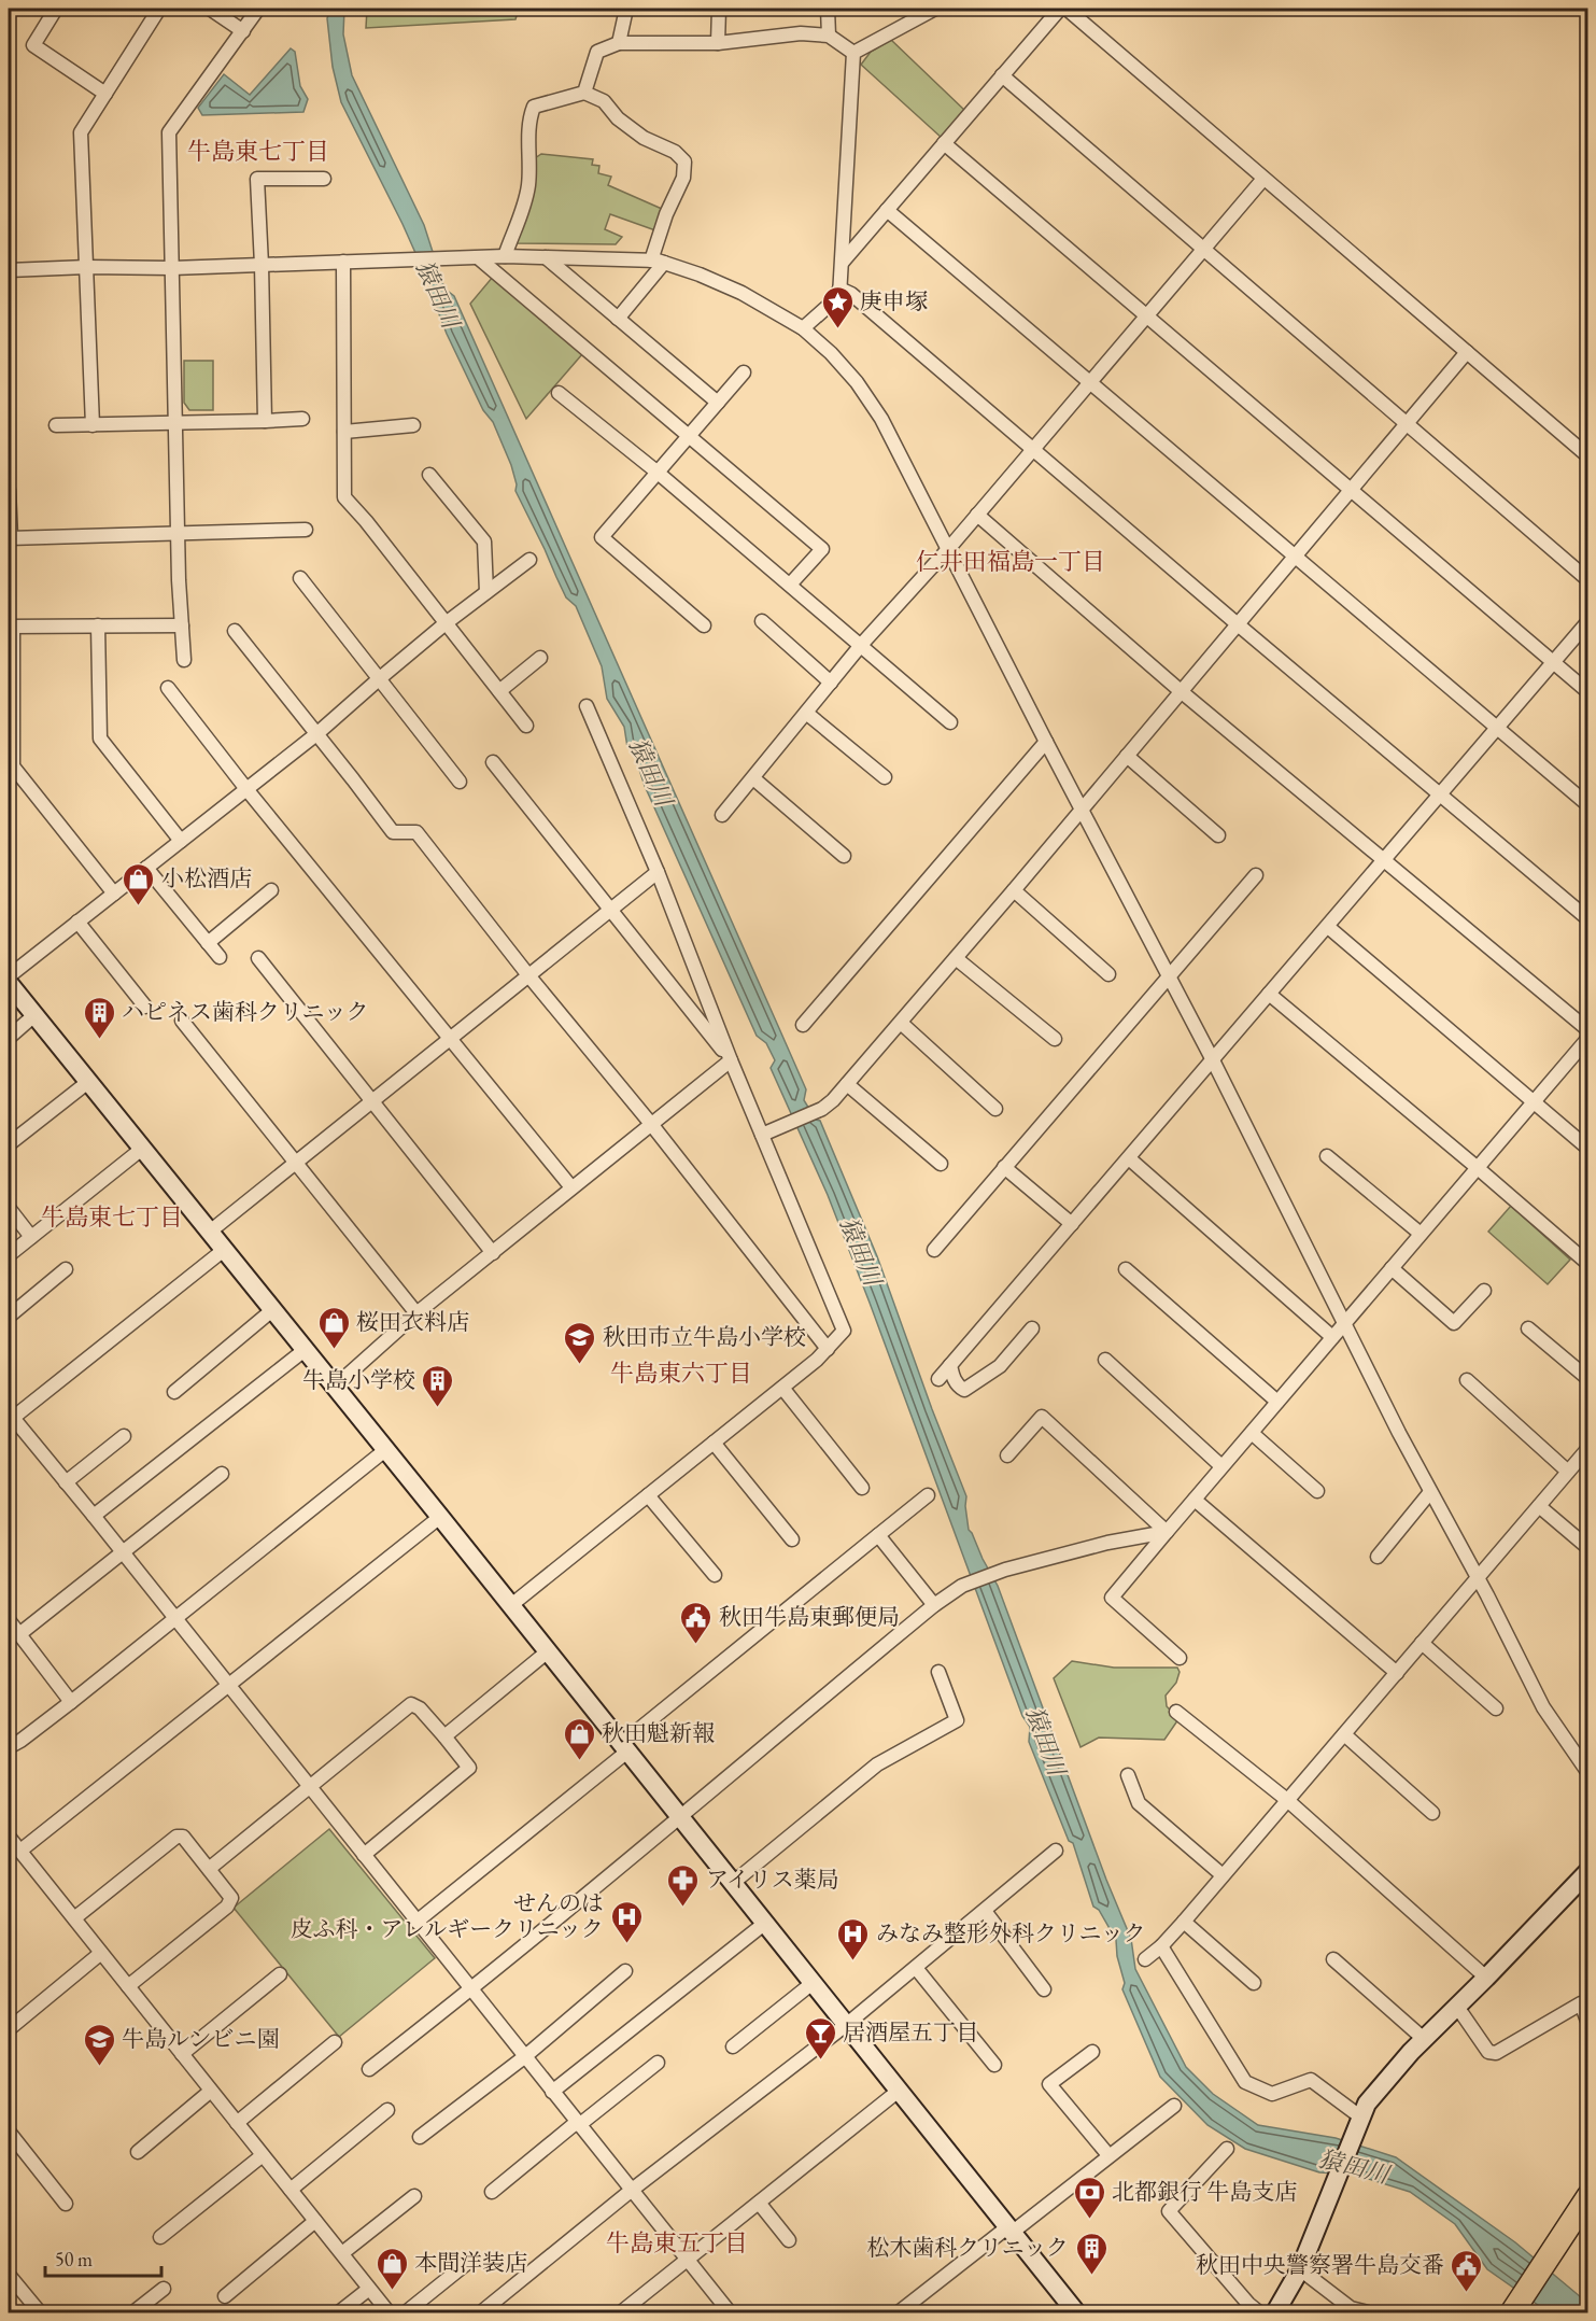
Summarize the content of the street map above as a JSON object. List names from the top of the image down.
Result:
{
  "districts": [
    "牛島東七丁目",
    "仁井田福島一丁目",
    "牛島東七丁目",
    "牛島東六丁目",
    "牛島東五丁目"
  ],
  "water": ["猿田川"],
  "places": {
    "place": ["庚申塚"],
    "shop": [
      "小松酒店",
      "桜田衣料店",
      "秋田魁新報",
      "本間洋装店"
    ],
    "building": ["ハピネス歯科クリニック", "牛島小学校", "松木歯科クリニック"],
    "school or university": ["秋田市立牛島小学校", "牛島ルンビニ園"],
    "public building": ["秋田牛島東郵便局", "秋田中央警察署牛島交番"],
    "pharmacy": ["アイリス薬局"],
    "hospital": ["せんのは 皮ふ科・アレルギークリニック", "みなみ整形外科クリニック"],
    "bar": ["居酒屋五丁目"],
    "bank": ["北都銀行 牛島支店"]
  },
  "scale_bar": "50 m"
}
